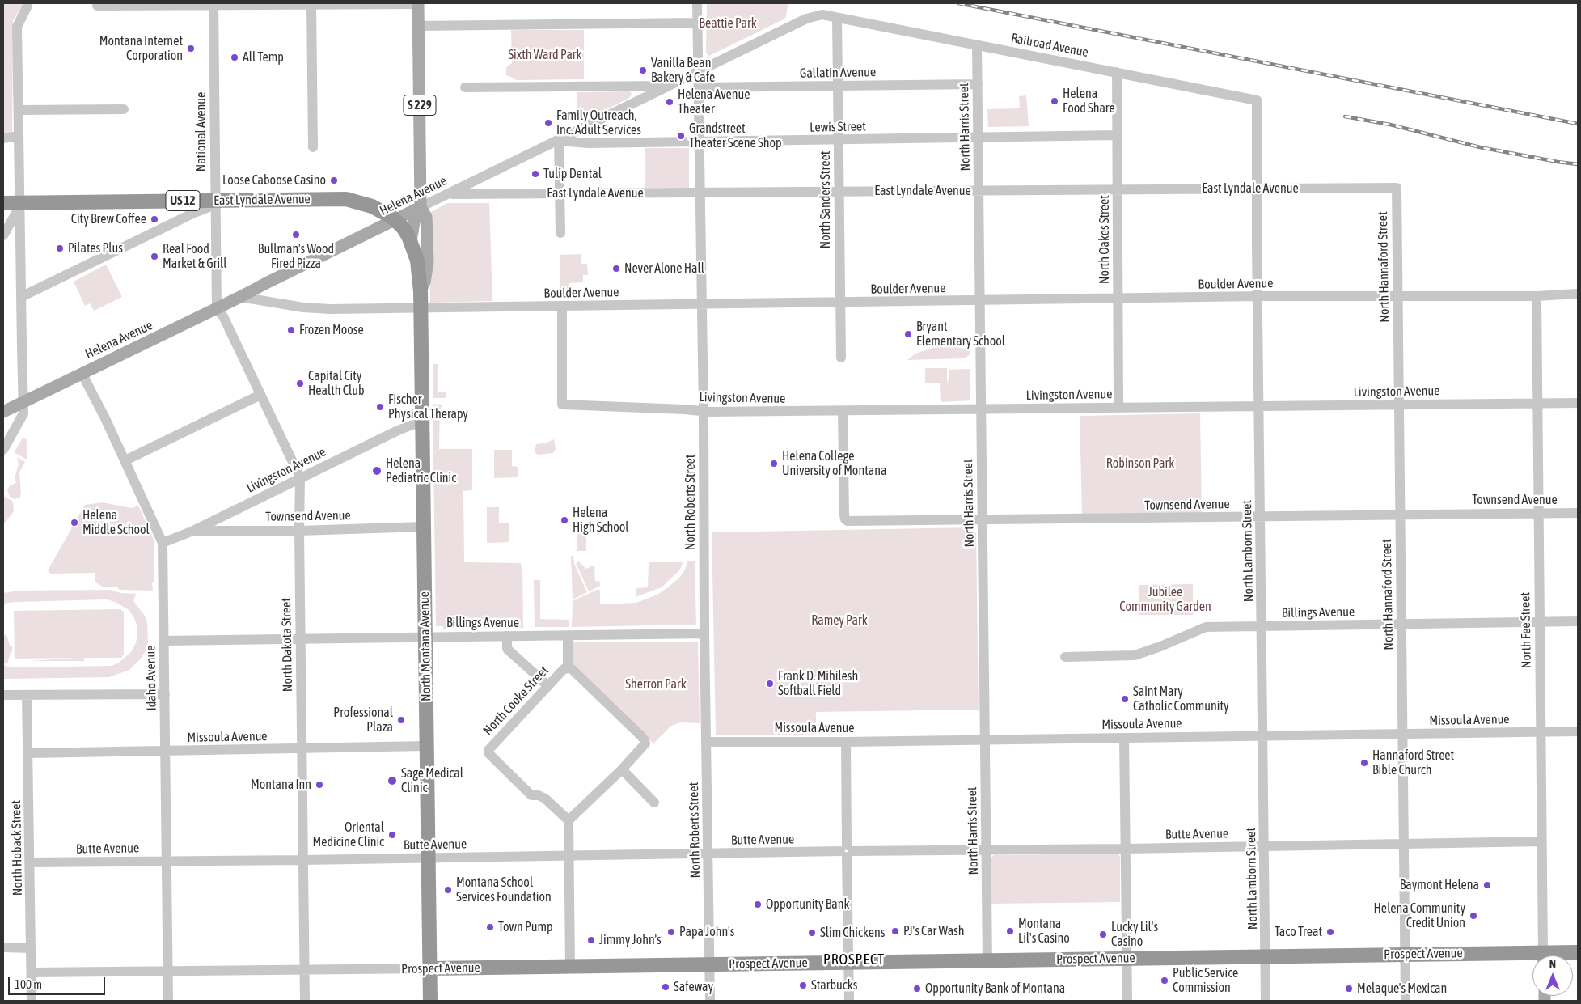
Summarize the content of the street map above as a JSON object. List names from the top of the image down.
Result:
{
  "streets": {
    "highway": [
      "East Lyndale Avenue",
      "US 12",
      "North Montana Avenue",
      "Prospect Avenue"
    ],
    "main road": ["S 229", "Helena Avenue"],
    "street": [
      "Railroad Avenue",
      "Gallatin Avenue",
      "Lewis Street",
      "North Harris Street",
      "National Avenue",
      "North Sanders Street",
      "North Oakes Street",
      "North Hannaford Street",
      "Boulder Avenue",
      "Livingston Avenue",
      "Townsend Avenue",
      "North Roberts Street",
      "North Lamborn Street",
      "Billings Avenue",
      "North Fee Street",
      "North Dakota Street",
      "Idaho Avenue",
      "North Cooke Street",
      "Missoula Avenue",
      "Butte Avenue",
      "North Hoback Street"
    ]
  },
  "crossings": [
    ["Railroad Avenue", "North Harris Street"],
    ["Railroad Avenue", "Helena Avenue"],
    ["Railroad Avenue", "North Sanders Street"],
    ["Railroad Avenue", "North Oakes Street"],
    ["Railroad Avenue", "North Lamborn Street"],
    ["Gallatin Avenue", "North Harris Street"],
    ["Gallatin Avenue", "North Sanders Street"],
    ["Gallatin Avenue", "North Roberts Street"],
    ["Lewis Street", "North Harris Street"],
    ["Lewis Street", "Helena Avenue"],
    ["Lewis Street", "North Sanders Street"],
    ["Lewis Street", "North Oakes Street"],
    ["Lewis Street", "North Roberts Street"],
    ["North Harris Street", "East Lyndale Avenue"],
    ["North Harris Street", "Boulder Avenue"],
    ["North Harris Street", "Livingston Avenue"],
    ["North Harris Street", "Townsend Avenue"],
    ["North Harris Street", "Missoula Avenue"],
    ["North Harris Street", "Butte Avenue"],
    ["North Harris Street", "Prospect Avenue"],
    ["National Avenue", "East Lyndale Avenue"],
    ["National Avenue", "Helena Avenue"],
    ["National Avenue", "North Dakota Street"],
    ["East Lyndale Avenue", "Helena Avenue"],
    ["East Lyndale Avenue", "North Sanders Street"],
    ["East Lyndale Avenue", "North Oakes Street"],
    ["East Lyndale Avenue", "North Hannaford Street"],
    ["East Lyndale Avenue", "North Roberts Street"],
    ["East Lyndale Avenue", "North Lamborn Street"],
    ["East Lyndale Avenue", "North Montana Avenue"],
    ["Helena Avenue", "North Sanders Street"],
    ["Helena Avenue", "Boulder Avenue"],
    ["Helena Avenue", "North Roberts Street"],
    ["Helena Avenue", "North Dakota Street"],
    ["Helena Avenue", "North Montana Avenue"],
    ["Helena Avenue", "Idaho Avenue"],
    ["North Sanders Street", "Boulder Avenue"],
    ["North Oakes Street", "Boulder Avenue"],
    ["North Oakes Street", "Livingston Avenue"],
    ["North Hannaford Street", "Boulder Avenue"],
    ["North Hannaford Street", "Livingston Avenue"],
    ["North Hannaford Street", "Townsend Avenue"],
    ["North Hannaford Street", "Billings Avenue"],
    ["North Hannaford Street", "Missoula Avenue"],
    ["North Hannaford Street", "Butte Avenue"],
    ["North Hannaford Street", "Prospect Avenue"],
    ["Boulder Avenue", "Livingston Avenue"],
    ["Boulder Avenue", "North Roberts Street"],
    ["Boulder Avenue", "North Lamborn Street"],
    ["Boulder Avenue", "North Fee Street"],
    ["Boulder Avenue", "North Montana Avenue"],
    ["Livingston Avenue", "Townsend Avenue"],
    ["Livingston Avenue", "North Roberts Street"],
    ["Livingston Avenue", "North Lamborn Street"],
    ["Livingston Avenue", "North Fee Street"],
    ["Livingston Avenue", "North Dakota Street"],
    ["Livingston Avenue", "North Montana Avenue"],
    ["Livingston Avenue", "Idaho Avenue"],
    ["Townsend Avenue", "North Lamborn Street"],
    ["Townsend Avenue", "North Fee Street"],
    ["Townsend Avenue", "North Dakota Street"],
    ["Townsend Avenue", "North Montana Avenue"],
    ["North Roberts Street", "Billings Avenue"],
    ["North Roberts Street", "Missoula Avenue"],
    ["North Roberts Street", "Butte Avenue"],
    ["North Roberts Street", "Prospect Avenue"],
    ["North Lamborn Street", "Billings Avenue"],
    ["North Lamborn Street", "Missoula Avenue"],
    ["North Lamborn Street", "Butte Avenue"],
    ["North Lamborn Street", "Prospect Avenue"],
    ["Billings Avenue", "North Fee Street"],
    ["Billings Avenue", "North Dakota Street"],
    ["Billings Avenue", "North Montana Avenue"],
    ["Billings Avenue", "Idaho Avenue"],
    ["Billings Avenue", "North Cooke Street"],
    ["North Fee Street", "Missoula Avenue"],
    ["North Fee Street", "Butte Avenue"],
    ["North Dakota Street", "Missoula Avenue"],
    ["North Dakota Street", "Butte Avenue"],
    ["North Dakota Street", "Prospect Avenue"],
    ["North Montana Avenue", "Missoula Avenue"],
    ["North Montana Avenue", "Butte Avenue"],
    ["North Montana Avenue", "Prospect Avenue"],
    ["Idaho Avenue", "Missoula Avenue"],
    ["Idaho Avenue", "Butte Avenue"],
    ["Idaho Avenue", "Prospect Avenue"],
    ["Missoula Avenue", "North Hoback Street"],
    ["Butte Avenue", "North Hoback Street"],
    ["North Hoback Street", "Prospect Avenue"]
  ],
  "districts": ["PROSPECT"],
  "parks": [
    "Beattie Park",
    "Sixth Ward Park",
    "Robinson Park",
    "Jubilee Community Garden",
    "Ramey Park",
    "Sherron Park"
  ],
  "places": [
    "Montana Internet Corporation",
    "All Temp",
    "Vanilla Bean Bakery & Cafe",
    "Helena Food Share",
    "Helena Avenue Theater",
    "Family Outreach, Inc. Adult Services",
    "Grandstreet Theater Scene Shop",
    "Tulip Dental",
    "Loose Caboose Casino",
    "City Brew Coffee",
    "Bullman's Wood Fired Pizza",
    "Pilates Plus",
    "Real Food Market & Grill",
    "Never Alone Hall",
    "Frozen Moose",
    "Bryant Elementary School",
    "Capital City Health Club",
    "Fischer Physical Therapy",
    "Helena College University of Montana",
    "Helena Pediatric Clinic",
    "Helena High School",
    "Helena Middle School",
    "Frank D. Mihilesh Softball Field",
    "Saint Mary Catholic Community",
    "Professional Plaza",
    "Hannaford Street Bible Church",
    "Sage Medical Clinic",
    "Montana Inn",
    "Oriental Medicine Clinic",
    "Baymont Helena",
    "Montana School Services Foundation",
    "Opportunity Bank",
    "Helena Community Credit Union",
    "Town Pump",
    "PJ's Car Wash",
    "Montana Lil's Casino",
    "Papa John's",
    "Taco Treat",
    "Slim Chickens",
    "Lucky Lil's Casino",
    "Jimmy John's",
    "Public Service Commission",
    "Starbucks",
    "Safeway",
    "Opportunity Bank of Montana",
    "Melaque's Mexican"
  ],
  "scale_bar": "100 m",
  "north": "top"
}
